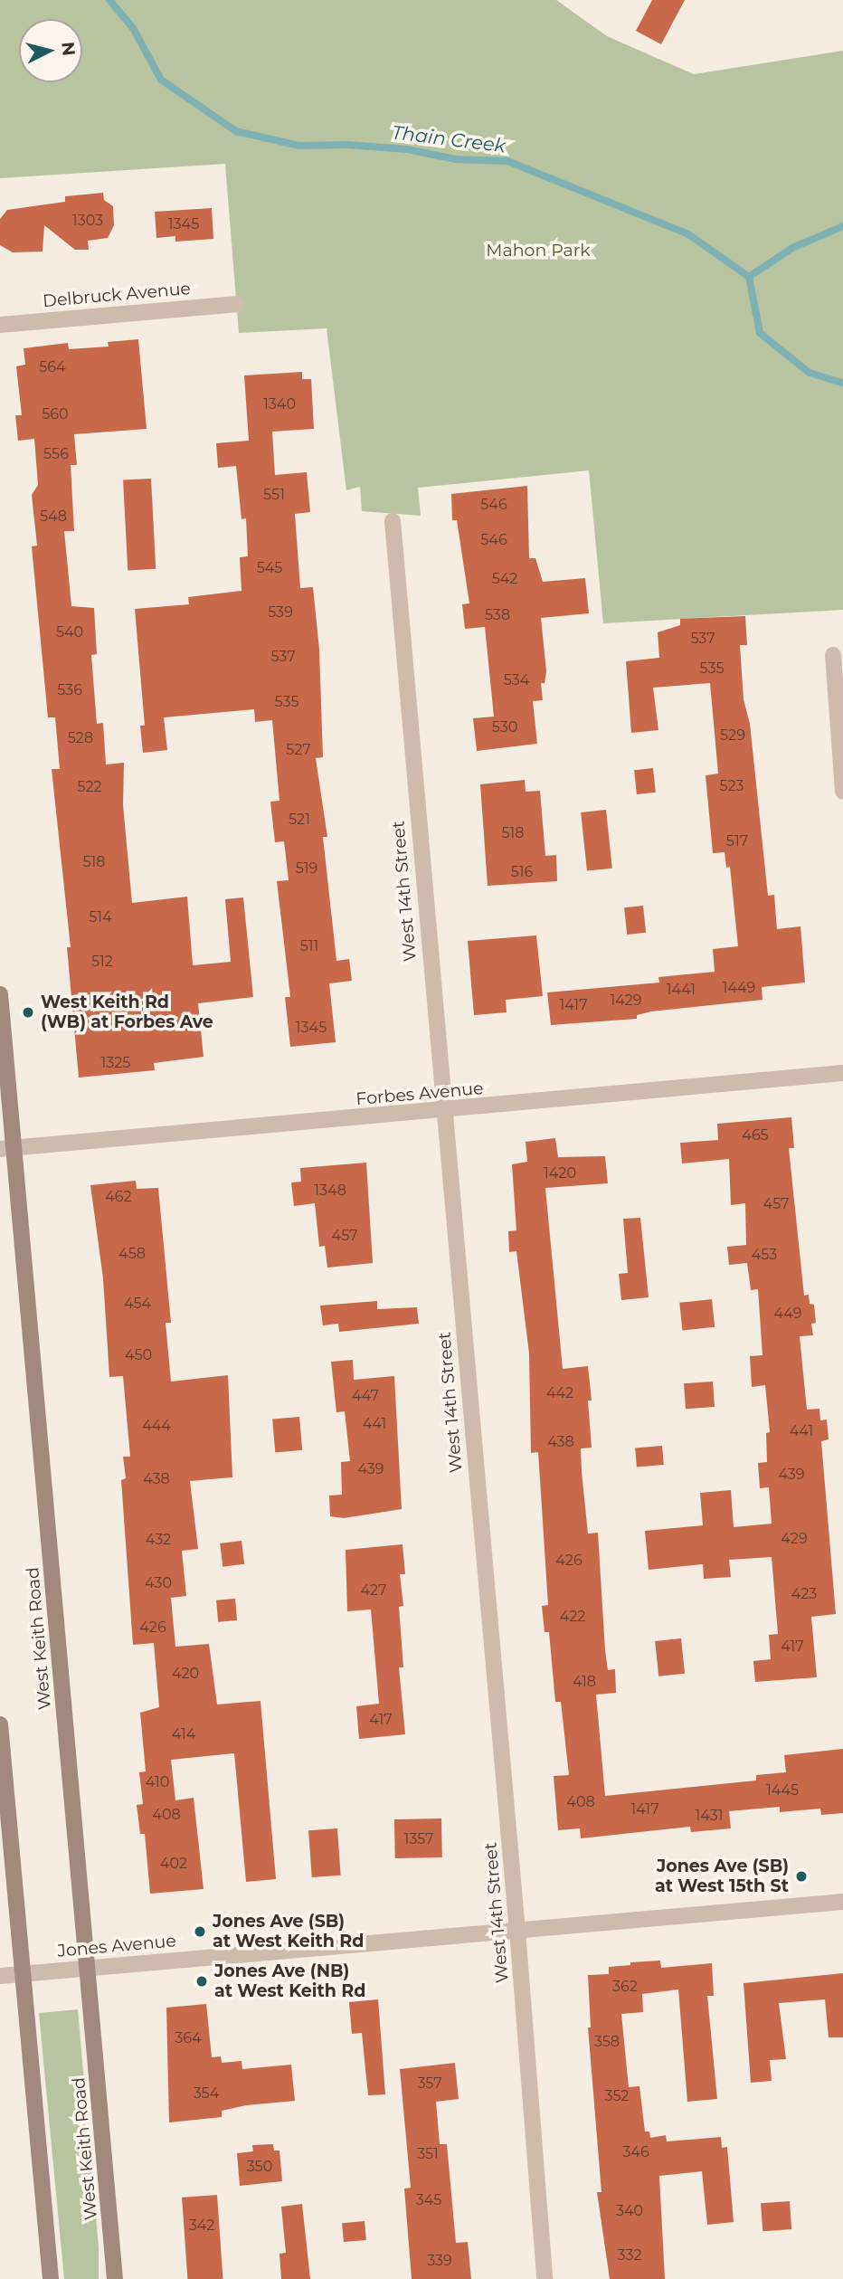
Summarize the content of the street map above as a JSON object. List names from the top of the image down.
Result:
{
  "streets": {
    "main road": ["West Keith Road"],
    "street": [
      "Delbruck Avenue",
      "West 14th Street",
      "Forbes Avenue",
      "Jones Avenue"
    ]
  },
  "crossings": [
    ["West 14th Street", "Forbes Avenue"],
    ["West 14th Street", "Jones Avenue"],
    ["Forbes Avenue", "West Keith Road"],
    ["West Keith Road", "Jones Avenue"]
  ],
  "water": ["Thain Creek"],
  "parks": ["Mahon Park"],
  "places": [
    "West Keith Rd (WB) at Forbes Ave",
    "Jones Ave (SB) at West 15th St",
    "Jones Ave (SB) at West Keith Rd",
    "Jones Ave (NB) at West Keith Rd"
  ],
  "house_numbers": [
    "1303",
    "1345",
    "564",
    "1340",
    "560",
    "556",
    "551",
    "546",
    "548",
    "546",
    "545",
    "542",
    "539",
    "538",
    "540",
    "537",
    "537",
    "535",
    "534",
    "536",
    "535",
    "530",
    "529",
    "528",
    "527",
    "523",
    "522",
    "521",
    "518",
    "517",
    "518",
    "519",
    "516",
    "514",
    "511",
    "512",
    "1449",
    "1441",
    "1429",
    "1417",
    "1345",
    "1325",
    "465",
    "1420",
    "1348",
    "462",
    "457",
    "457",
    "458",
    "453",
    "454",
    "449",
    "450",
    "442",
    "447",
    "441",
    "444",
    "441",
    "438",
    "439",
    "439",
    "438",
    "429",
    "432",
    "426",
    "430",
    "427",
    "423",
    "422",
    "426",
    "417",
    "420",
    "418",
    "417",
    "414",
    "410",
    "1445",
    "408",
    "1417",
    "408",
    "1431",
    "1357",
    "402",
    "362",
    "364",
    "358",
    "357",
    "354",
    "352",
    "346",
    "351",
    "350",
    "345",
    "340",
    "342",
    "332",
    "339"
  ],
  "north": "right"
}
